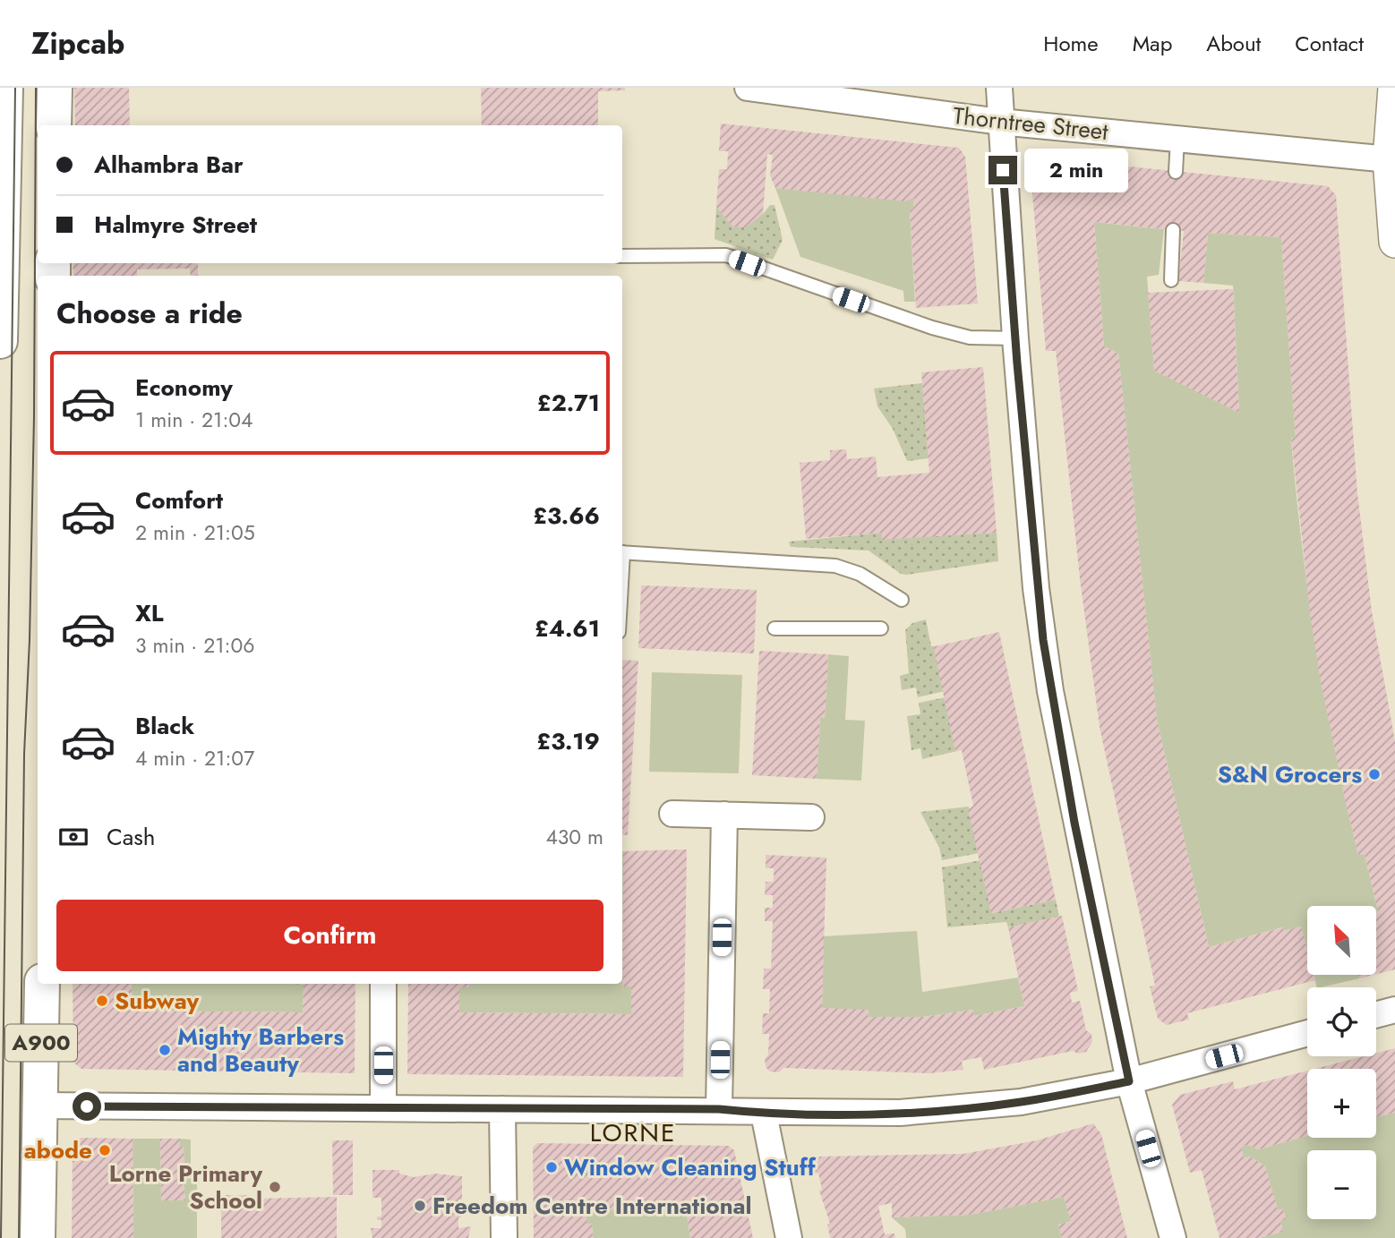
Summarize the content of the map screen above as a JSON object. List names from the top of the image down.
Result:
{
  "streets": {
    "main road": ["A900"],
    "street": ["Thorntree Street"]
  },
  "districts": ["LORNE"],
  "places": [
    "S&N Grocers",
    "Subway",
    "Mighty Barbers and Beauty",
    "abode",
    "Window Cleaning Stuff",
    "Lorne Primary School",
    "Freedom Centre International"
  ],
  "north": "top left",
  "page": {
    "header": "Zipcab",
    "nav": [
      "Home",
      "Map",
      "About",
      "Contact"
    ],
    "banner": ["Alhambra Bar", "Halmyre Street"],
    "bubble": "2 min",
    "heading": "Choose a ride",
    "list": [
      {
        "name": "Economy",
        "note": "1 min · 21:04",
        "value": "£2.71"
      },
      {
        "name": "Comfort",
        "note": "2 min · 21:05",
        "value": "£3.66"
      },
      {
        "name": "XL",
        "note": "3 min · 21:06",
        "value": "£4.61"
      },
      {
        "name": "Black",
        "note": "4 min · 21:07",
        "value": "£3.19"
      }
    ],
    "pay": ["Cash", "430 m"],
    "buttons": "Confirm",
    "map_buttons": ["+", "−"]
  }
}
